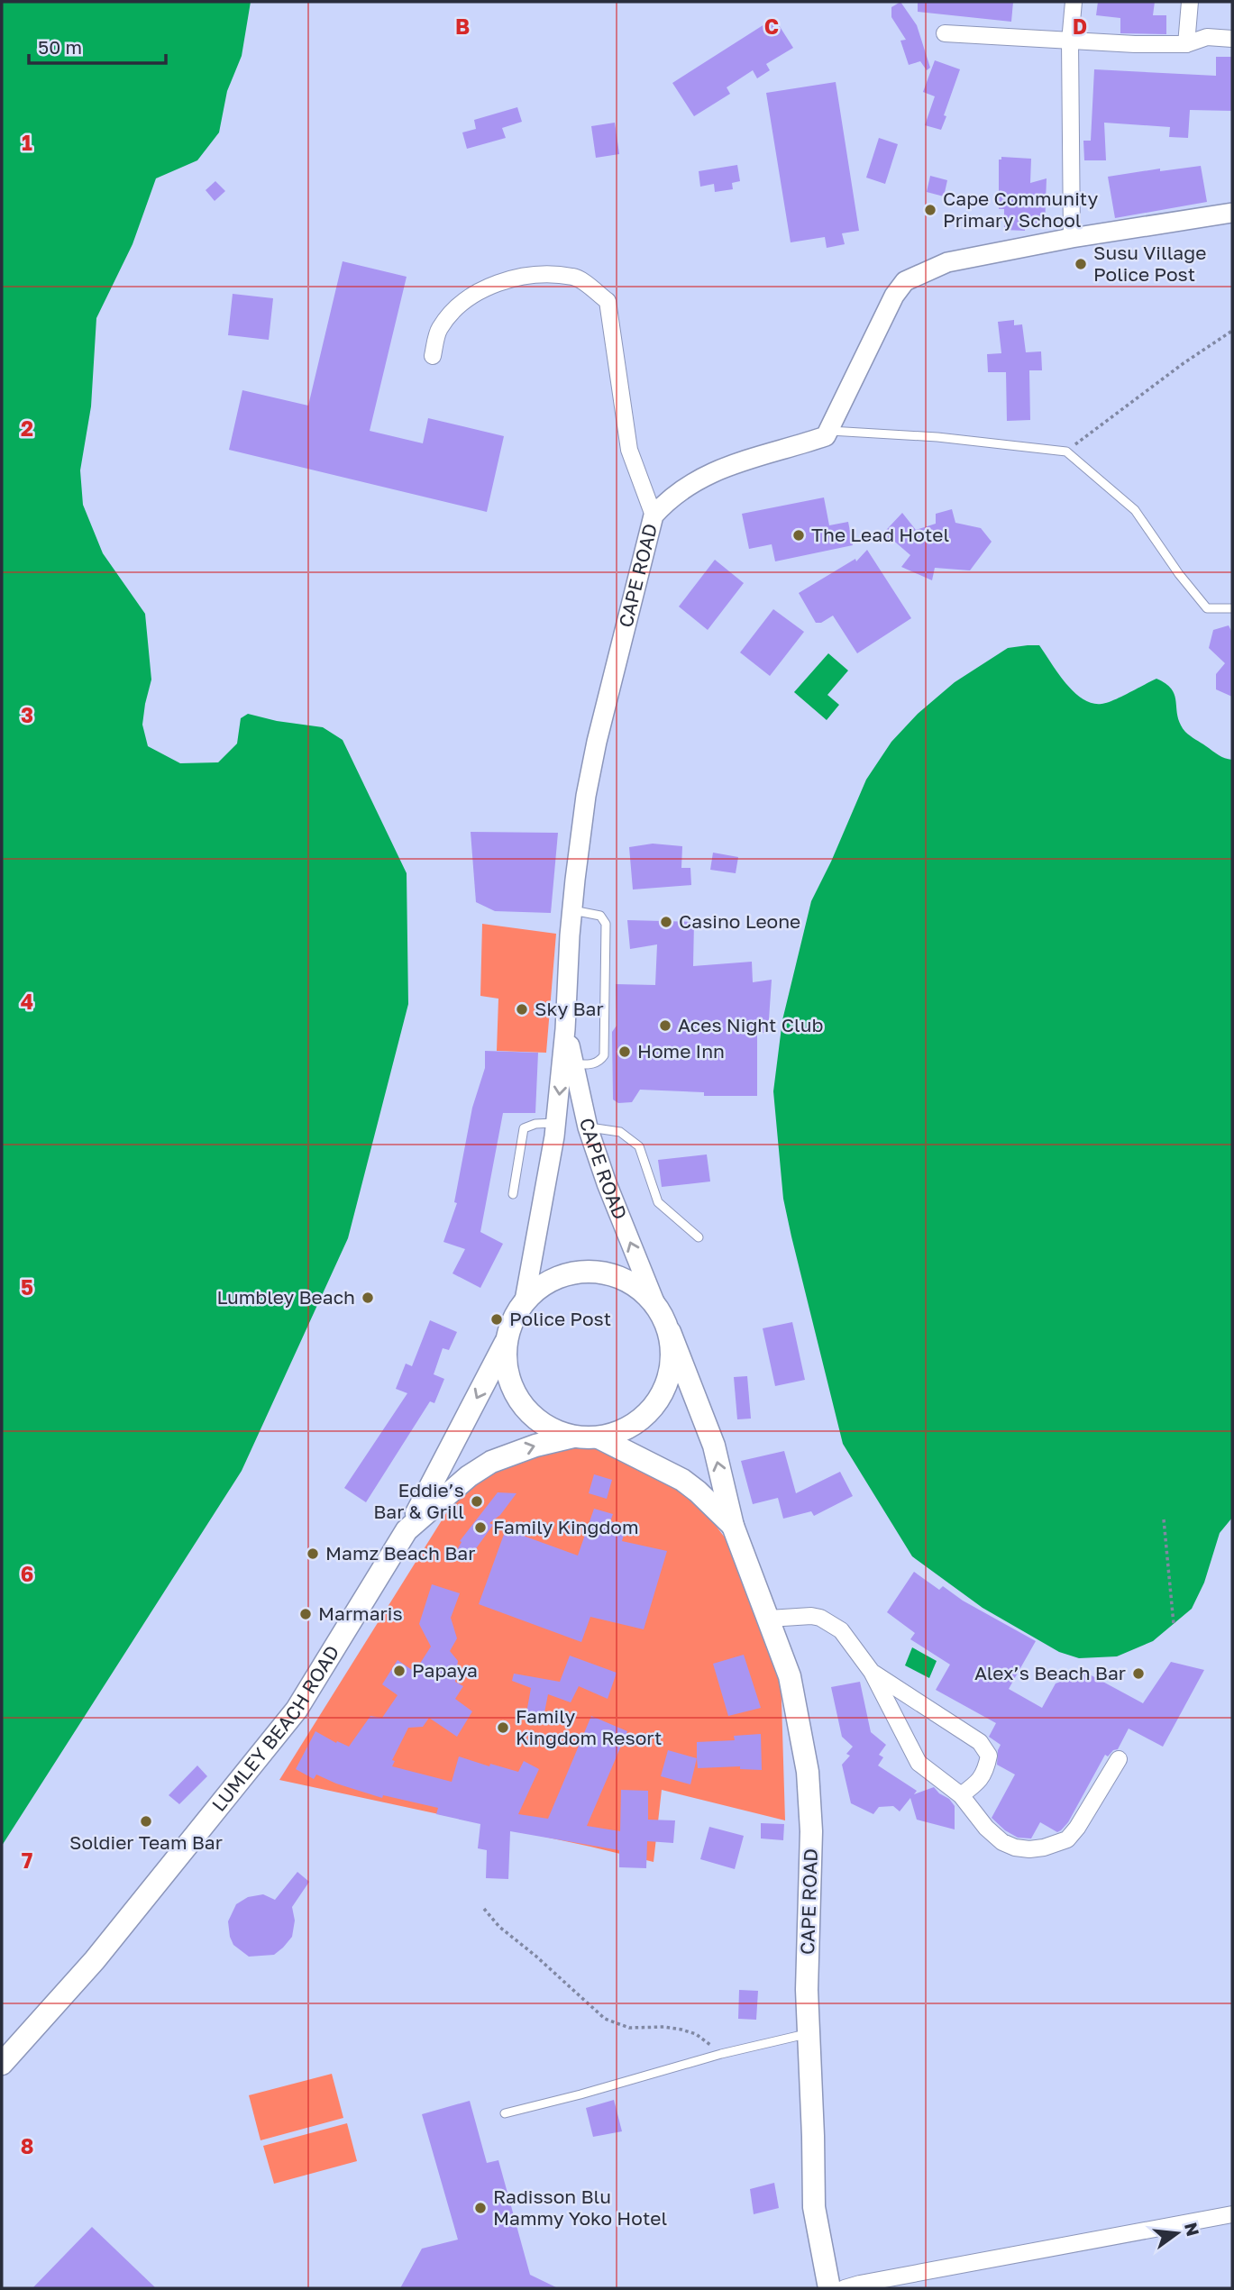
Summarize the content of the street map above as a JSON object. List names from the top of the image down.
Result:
{
  "streets": {
    "main road": ["CAPE ROAD", "LUMLEY BEACH ROAD"]
  },
  "crossings": [
    ["CAPE ROAD", "LUMLEY BEACH ROAD"]
  ],
  "places": [
    "Cape Community Primary School",
    "Susu Village Police Post",
    "The Lead Hotel",
    "Casino Leone",
    "Sky Bar",
    "Aces Night Club",
    "Home Inn",
    "Lumbley Beach",
    "Police Post",
    "Eddie’s Bar & Grill",
    "Family Kingdom",
    "Mamz Beach Bar",
    "Marmaris",
    "Papaya",
    "Alex’s Beach Bar",
    "Family Kingdom Resort",
    "Soldier Team Bar",
    "Radisson Blu Mammy Yoko Hotel"
  ],
  "scale_bar": "50 m",
  "north": "right",
  "grid": {
    "columns": ["B", "C", "D"],
    "rows": [
      "1",
      "2",
      "3",
      "4",
      "5",
      "6",
      "7",
      "8"
    ]
  }
}
